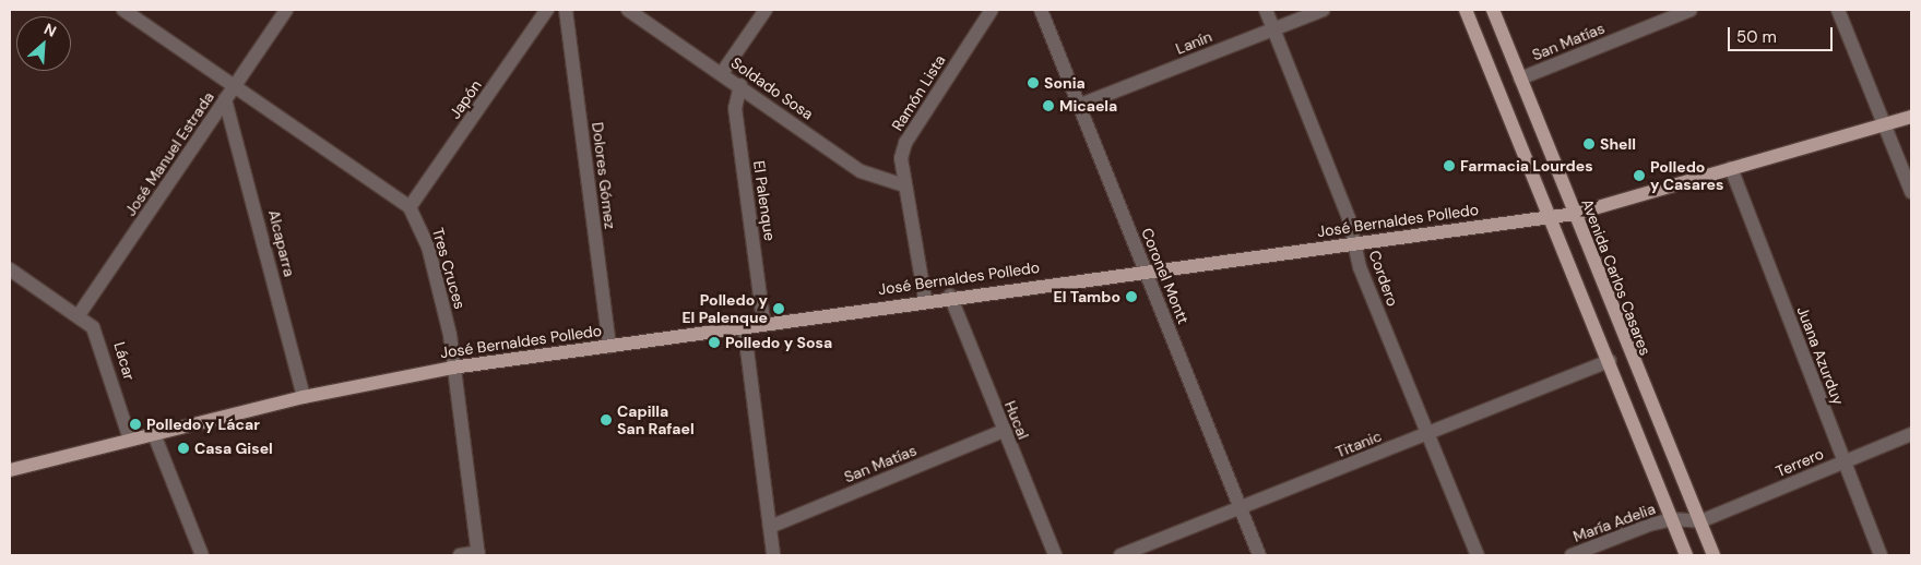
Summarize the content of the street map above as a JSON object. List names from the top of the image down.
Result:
{
  "streets": {
    "main road": ["José Bernaldes Polledo", "Avenida Carlos Casares"],
    "street": [
      "San Matías",
      "Lanín",
      "Soldado Sosa",
      "Ramón Lista",
      "Japón",
      "José Manuel Estrada",
      "Dolores Gómez",
      "El Palenque",
      "Alcaparra",
      "Tres Cruces",
      "Coronel Montt",
      "Cordero",
      "Juana Azurduy",
      "Lácar",
      "Hucal",
      "Titanic",
      "Terrero",
      "María Adelia"
    ]
  },
  "crossings": [
    ["San Matías", "Avenida Carlos Casares"],
    ["San Matías", "Hucal"],
    ["Lanín", "Coronel Montt"],
    ["Lanín", "Cordero"],
    ["Soldado Sosa", "Ramón Lista"],
    ["Soldado Sosa", "El Palenque"],
    ["Ramón Lista", "José Bernaldes Polledo"],
    ["Japón", "Tres Cruces"],
    ["José Manuel Estrada", "Alcaparra"],
    ["José Manuel Estrada", "Tres Cruces"],
    ["José Manuel Estrada", "Lácar"],
    ["Dolores Gómez", "José Bernaldes Polledo"],
    ["El Palenque", "José Bernaldes Polledo"],
    ["José Bernaldes Polledo", "Alcaparra"],
    ["José Bernaldes Polledo", "Tres Cruces"],
    ["José Bernaldes Polledo", "Coronel Montt"],
    ["José Bernaldes Polledo", "Avenida Carlos Casares"],
    ["José Bernaldes Polledo", "Cordero"],
    ["José Bernaldes Polledo", "Juana Azurduy"],
    ["José Bernaldes Polledo", "Lácar"],
    ["José Bernaldes Polledo", "Hucal"],
    ["Coronel Montt", "Titanic"],
    ["Avenida Carlos Casares", "Terrero"],
    ["Avenida Carlos Casares", "María Adelia"],
    ["Cordero", "Titanic"],
    ["Juana Azurduy", "Terrero"],
    ["Terrero", "María Adelia"]
  ],
  "places": [
    "Sonia",
    "Micaela",
    "Shell",
    "Farmacia Lourdes",
    "Polledo y Casares",
    "El Tambo",
    "Polledo y El Palenque",
    "Polledo y Sosa",
    "Capilla San Rafael",
    "Polledo y Lácar",
    "Casa Gisel"
  ],
  "scale_bar": "50 m",
  "north": "top right"
}
